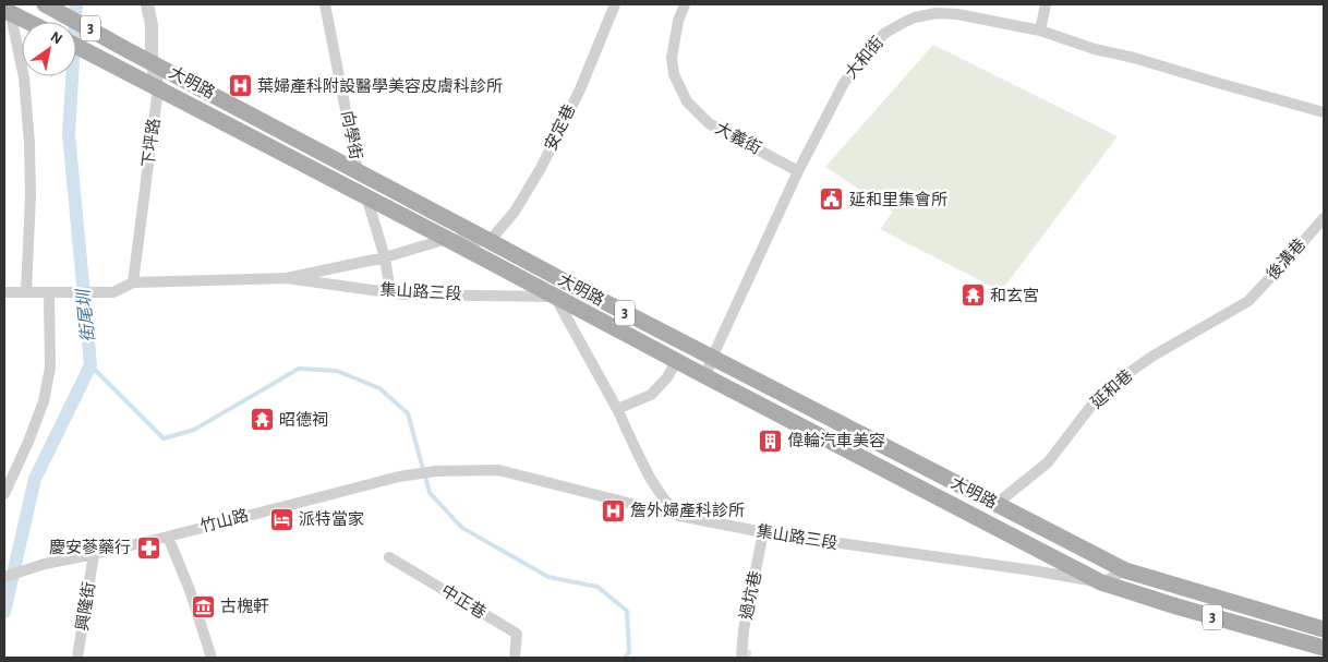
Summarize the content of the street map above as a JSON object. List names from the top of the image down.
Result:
{
  "streets": {
    "main road": ["3", "大明路", "集山路三段"],
    "street": [
      "大和街",
      "安定巷",
      "向學街",
      "大義街",
      "下坪路",
      "後溝巷",
      "延和巷",
      "竹山路",
      "過坑巷",
      "中正巷",
      "興隆街"
    ]
  },
  "crossings": [
    ["3", "大明路"],
    ["大和街", "大明路"],
    ["大和街", "大義街"],
    ["大明路", "安定巷"],
    ["大明路", "向學街"],
    ["大明路", "下坪路"],
    ["大明路", "集山路三段"],
    ["大明路", "延和巷"],
    ["安定巷", "集山路三段"],
    ["下坪路", "集山路三段"],
    ["後溝巷", "延和巷"],
    ["集山路三段", "竹山路"],
    ["集山路三段", "過坑巷"],
    ["竹山路", "興隆街"]
  ],
  "water": ["街尾圳"],
  "places": {
    "hospital": ["葉婦產科附設醫學美容皮膚科診所", "詹外婦產科診所"],
    "public building": ["延和里集會所"],
    "temple": ["和玄宮", "昭德祠"],
    "building": ["偉輪汽車美容"],
    "hotel": ["派特當家"],
    "pharmacy": ["慶安蔘藥行"],
    "museum": ["古槐軒"]
  },
  "north": "top right"
}
